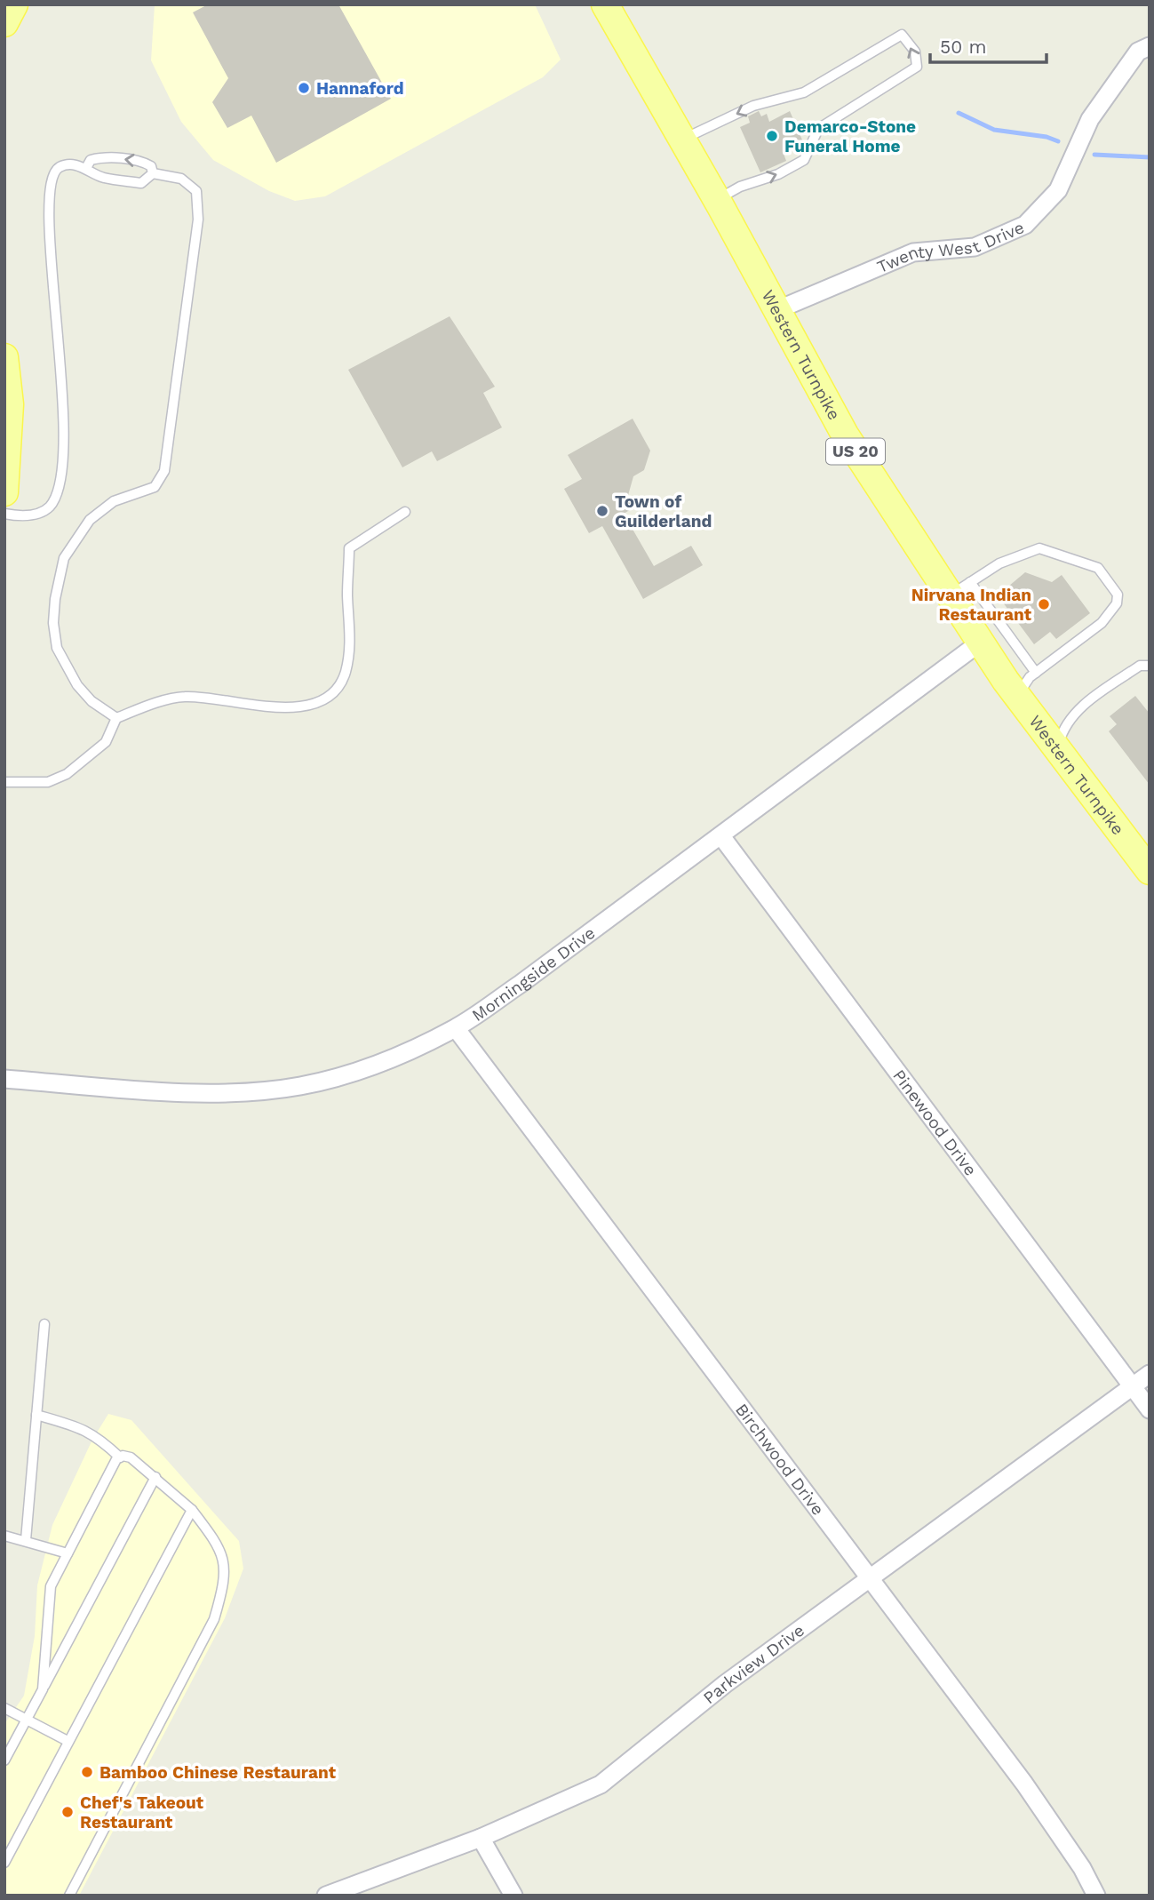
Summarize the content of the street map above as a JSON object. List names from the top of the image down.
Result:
{
  "streets": {
    "main road": ["Western Turnpike", "US 20"],
    "street": [
      "Twenty West Drive",
      "Morningside Drive",
      "Pinewood Drive",
      "Birchwood Drive",
      "Parkview Drive"
    ]
  },
  "crossings": [
    ["Twenty West Drive", "Western Turnpike"],
    ["Western Turnpike", "Morningside Drive"],
    ["Morningside Drive", "Pinewood Drive"],
    ["Morningside Drive", "Birchwood Drive"],
    ["Pinewood Drive", "Parkview Drive"],
    ["Birchwood Drive", "Parkview Drive"]
  ],
  "places": [
    "Hannaford",
    "Demarco-Stone Funeral Home",
    "Town of Guilderland",
    "Nirvana Indian Restaurant",
    "Bamboo Chinese Restaurant",
    "Chef's Takeout Restaurant"
  ],
  "scale_bar": "50 m"
}
